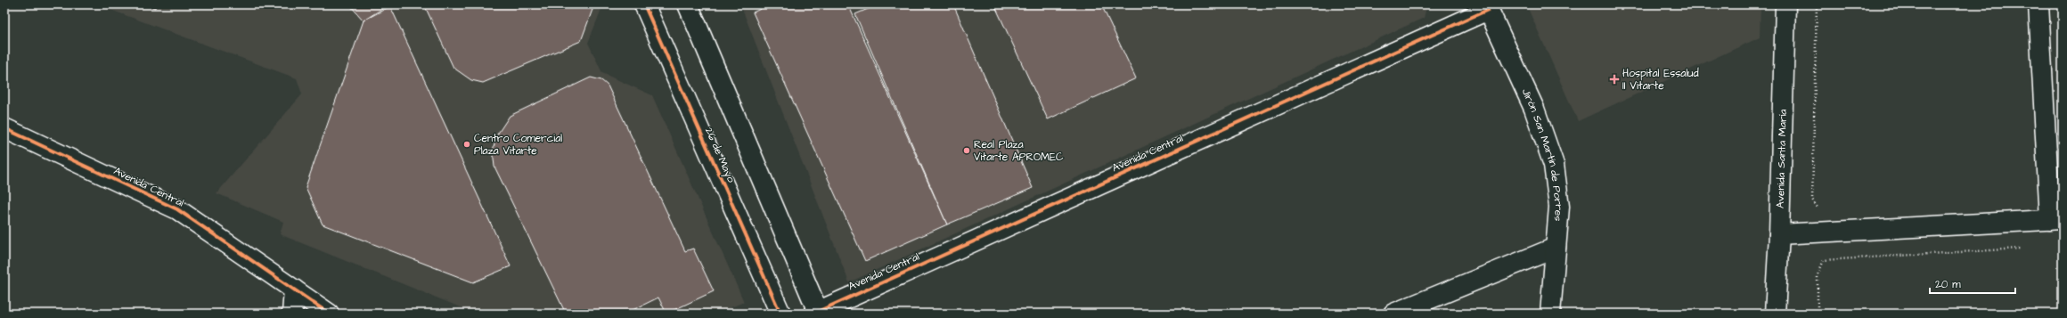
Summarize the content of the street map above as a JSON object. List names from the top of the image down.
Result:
{
  "streets": {
    "street": [
      "Avenida Central",
      "26 de Mayo",
      "Jirón San Martín de Porres",
      "Avenida Santa María"
    ]
  },
  "crossings": [
    ["Avenida Central", "Jirón San Martín de Porres"]
  ],
  "places": {
    "health": ["Hospital Essalud II Vitarte"],
    "other": ["Centro Comercial Plaza Vitarte", "Real Plaza Vitarte APROMEC"]
  },
  "scale_bar": "20 m"
}
